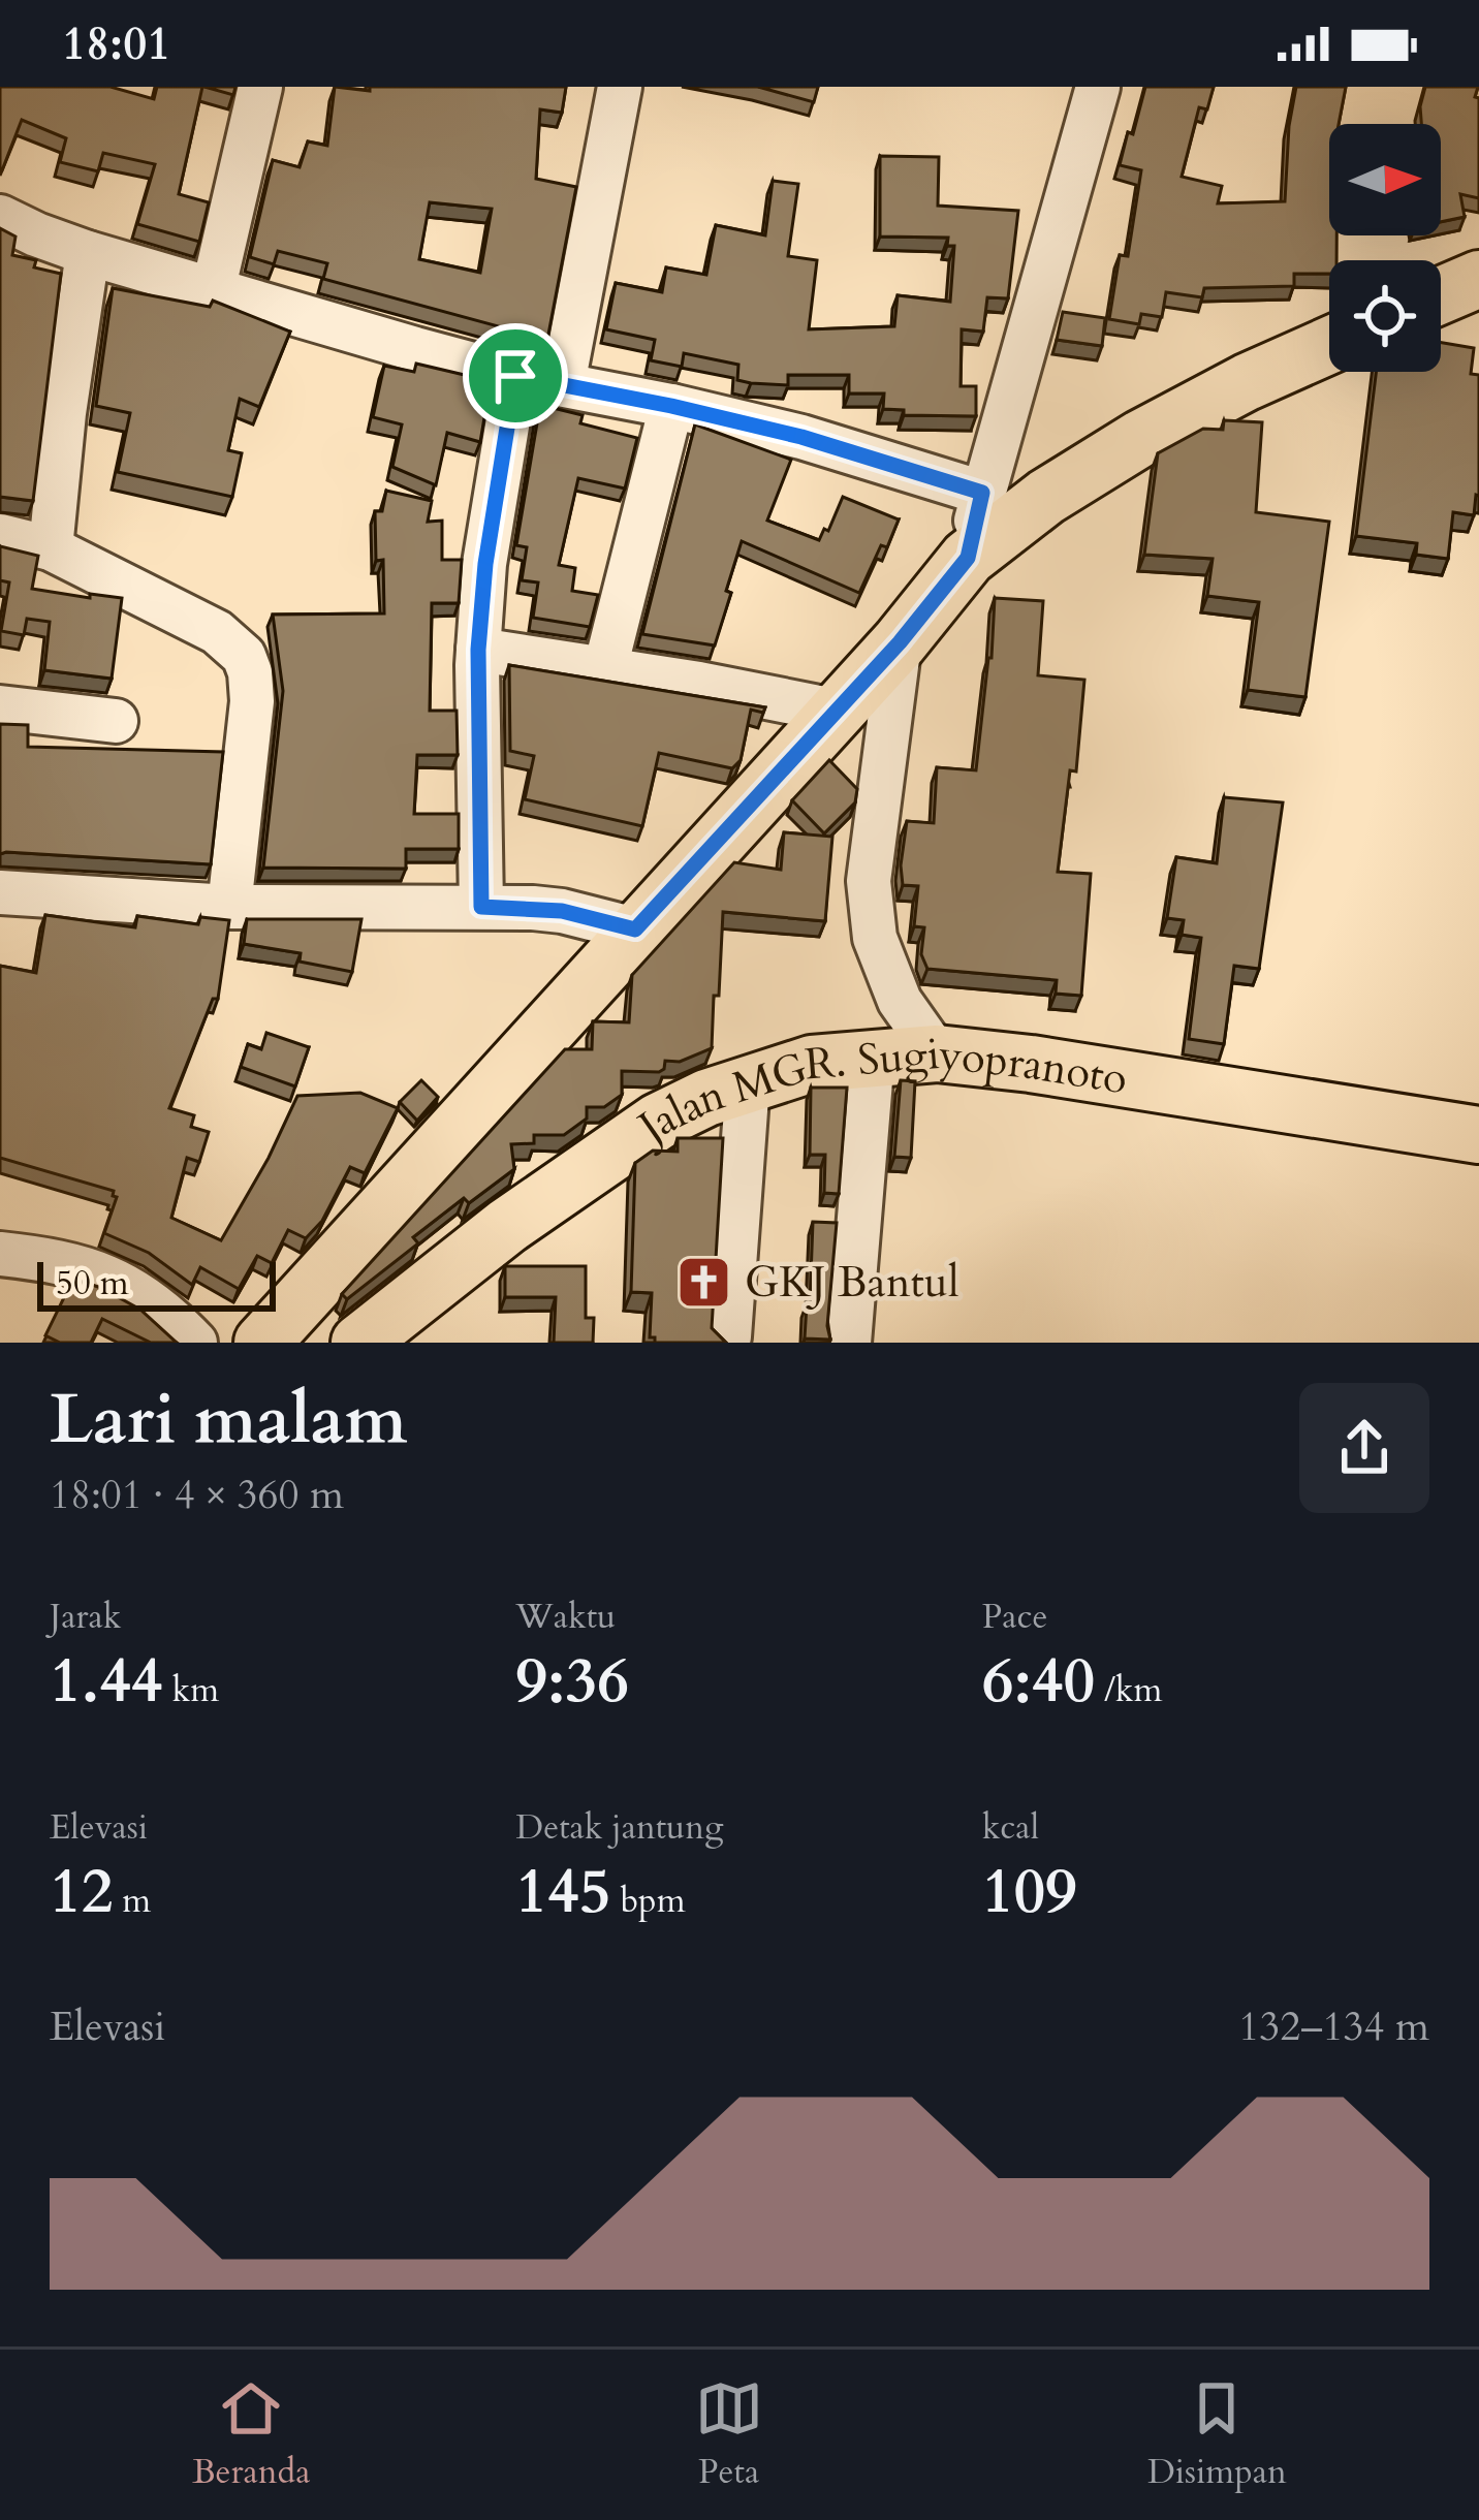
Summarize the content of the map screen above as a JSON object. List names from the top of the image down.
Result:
{
  "streets": {
    "main road": ["Jalan MGR. Sugiyopranoto"]
  },
  "places": {
    "church": ["GKJ Bantul"]
  },
  "scale_bar": "50 m",
  "north": "right",
  "page": {
    "status": "18:01",
    "scale": "50 m",
    "heading": ["Lari malam", "18:01 · 4 × 360 m"],
    "stats": [
      ["Jarak", "1.44 km"],
      ["Waktu", "9:36"],
      ["Pace", "6:40 /km"],
      ["Elevasi", "12 m"],
      ["Detak jantung", "145 bpm"],
      ["kcal", "109"]
    ],
    "chart": ["Elevasi", "132–134 m"],
    "tabs": ["Beranda", "Peta", "Disimpan"]
  }
}
